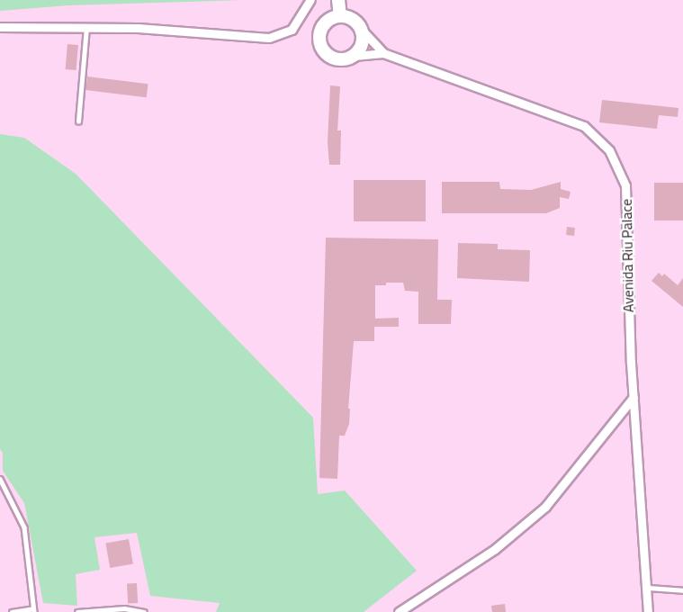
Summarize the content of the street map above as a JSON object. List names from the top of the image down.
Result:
{
  "streets": {
    "street": ["Avenida Riu Palace"]
  }
}
